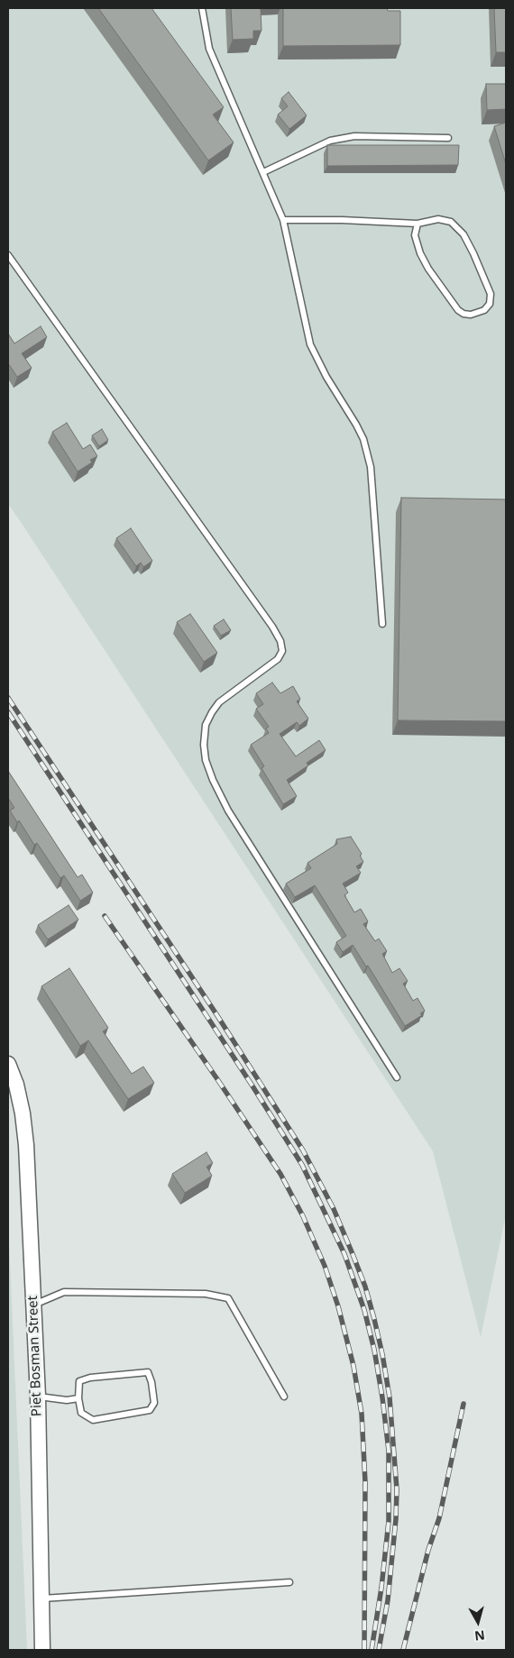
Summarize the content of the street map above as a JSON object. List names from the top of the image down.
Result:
{
  "streets": {
    "street": ["Piet Bosman Street"]
  },
  "north": "bottom"
}
